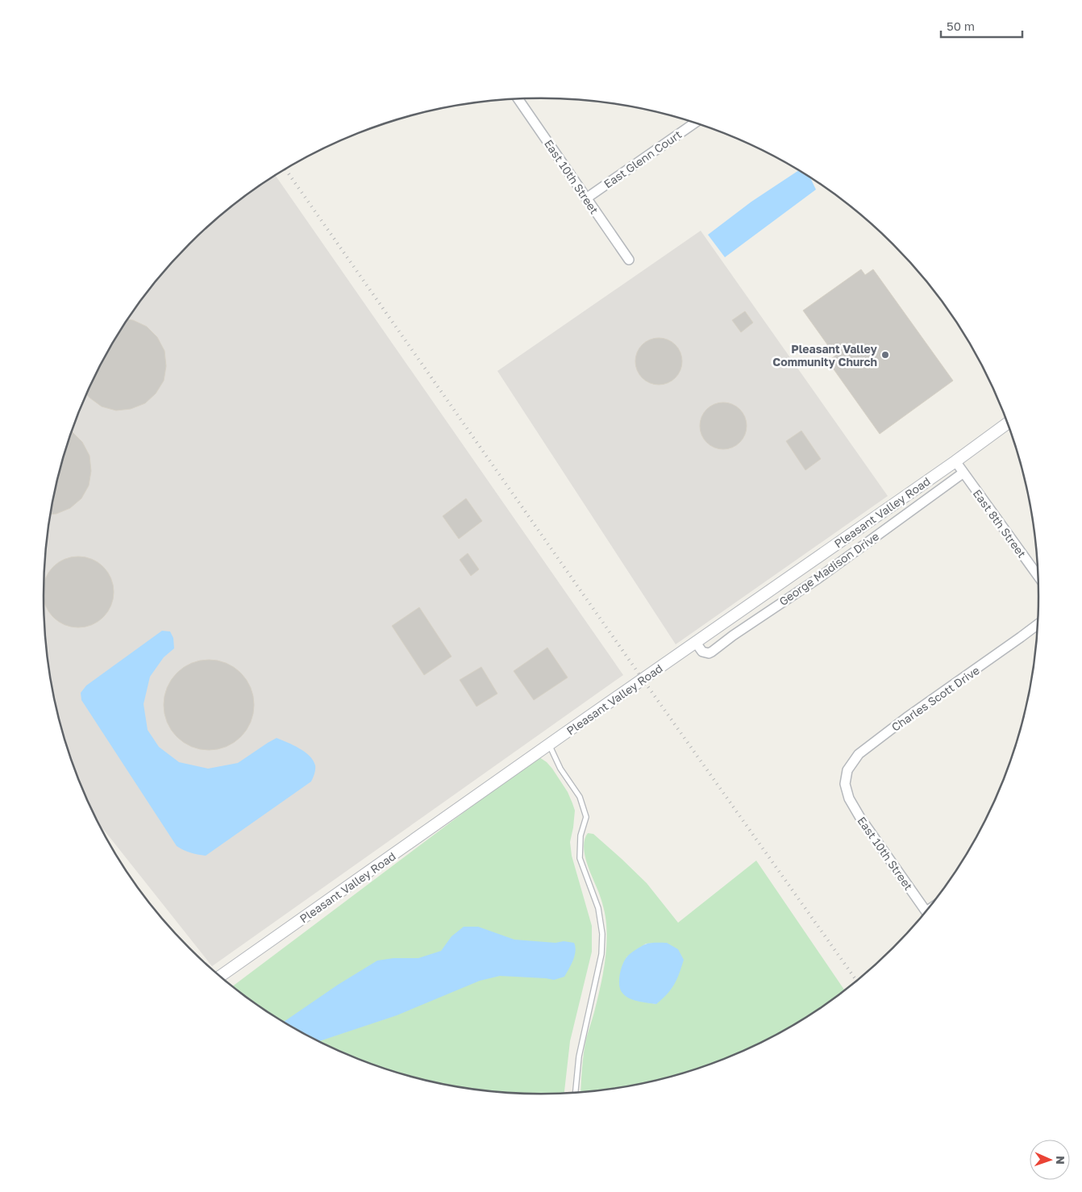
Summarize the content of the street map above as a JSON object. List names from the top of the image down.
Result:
{
  "streets": {
    "street": [
      "East Glenn Court",
      "East 10th Street",
      "Pleasant Valley Road",
      "East 8th Street",
      "George Madison Drive",
      "Charles Scott Drive"
    ]
  },
  "crossings": [
    ["East Glenn Court", "East 10th Street"],
    ["East 10th Street", "Charles Scott Drive"],
    ["Pleasant Valley Road", "East 8th Street"],
    ["Pleasant Valley Road", "George Madison Drive"],
    ["East 8th Street", "George Madison Drive"]
  ],
  "places": ["Pleasant Valley Community Church"],
  "scale_bar": "50 m",
  "north": "right"
}
